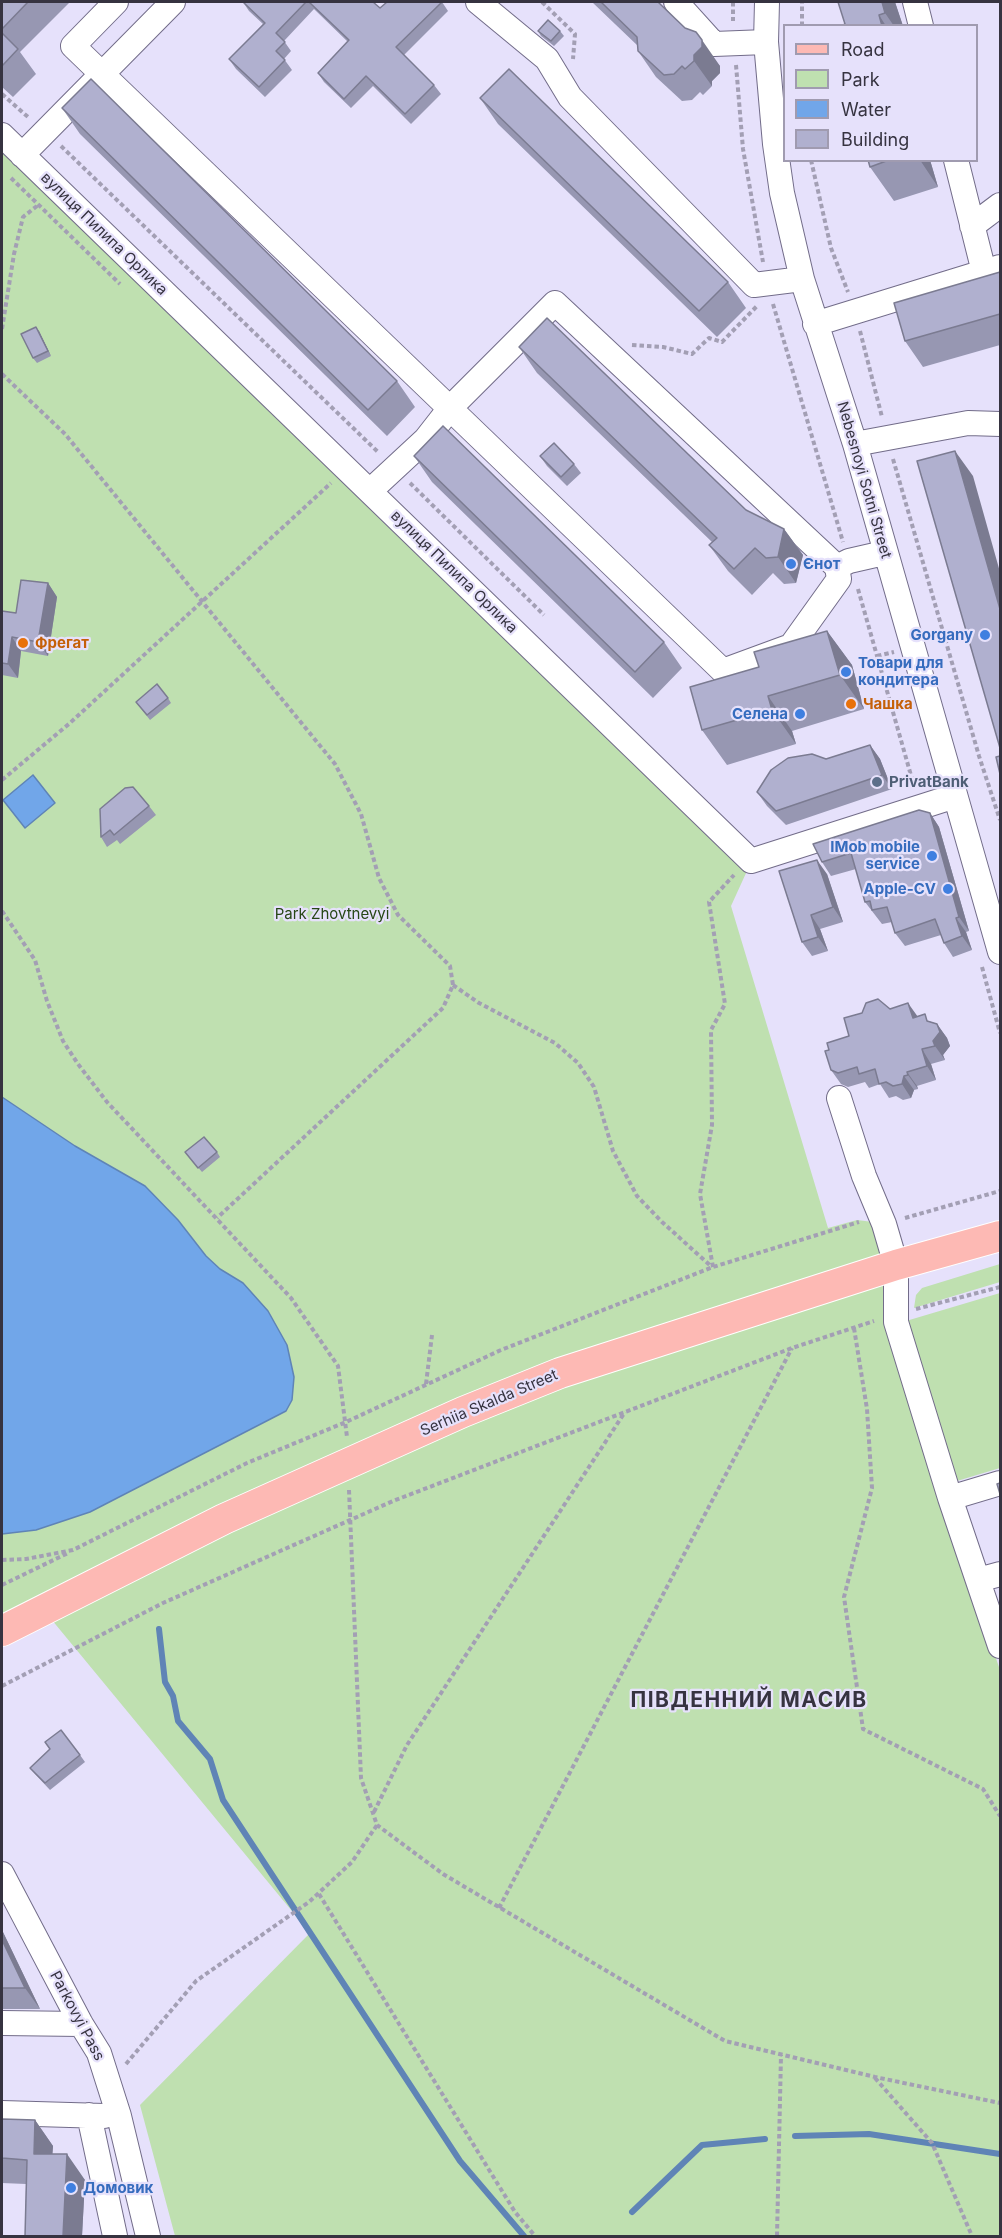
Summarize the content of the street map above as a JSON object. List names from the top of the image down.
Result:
{
  "streets": {
    "main road": ["Serhiia Skalda Street"],
    "street": ["вулиця Пилипа Орлика", "Nebesnoyi Sotni Street", "Parkovyi Pass"]
  },
  "crossings": [
    ["вулиця Пилипа Орлика", "Nebesnoyi Sotni Street"]
  ],
  "districts": ["ПІВДЕННИЙ МАСИВ"],
  "parks": ["Park Zhovtnevyi"],
  "places": [
    "Єнот",
    "Gorgany",
    "Фрегат",
    "Товари для кондитера",
    "Чашка",
    "Селена",
    "PrivatBank",
    "IMob mobile service",
    "Apple-CV",
    "Домовик"
  ],
  "legend": [
    "Road",
    "Park",
    "Water",
    "Building"
  ]
}
